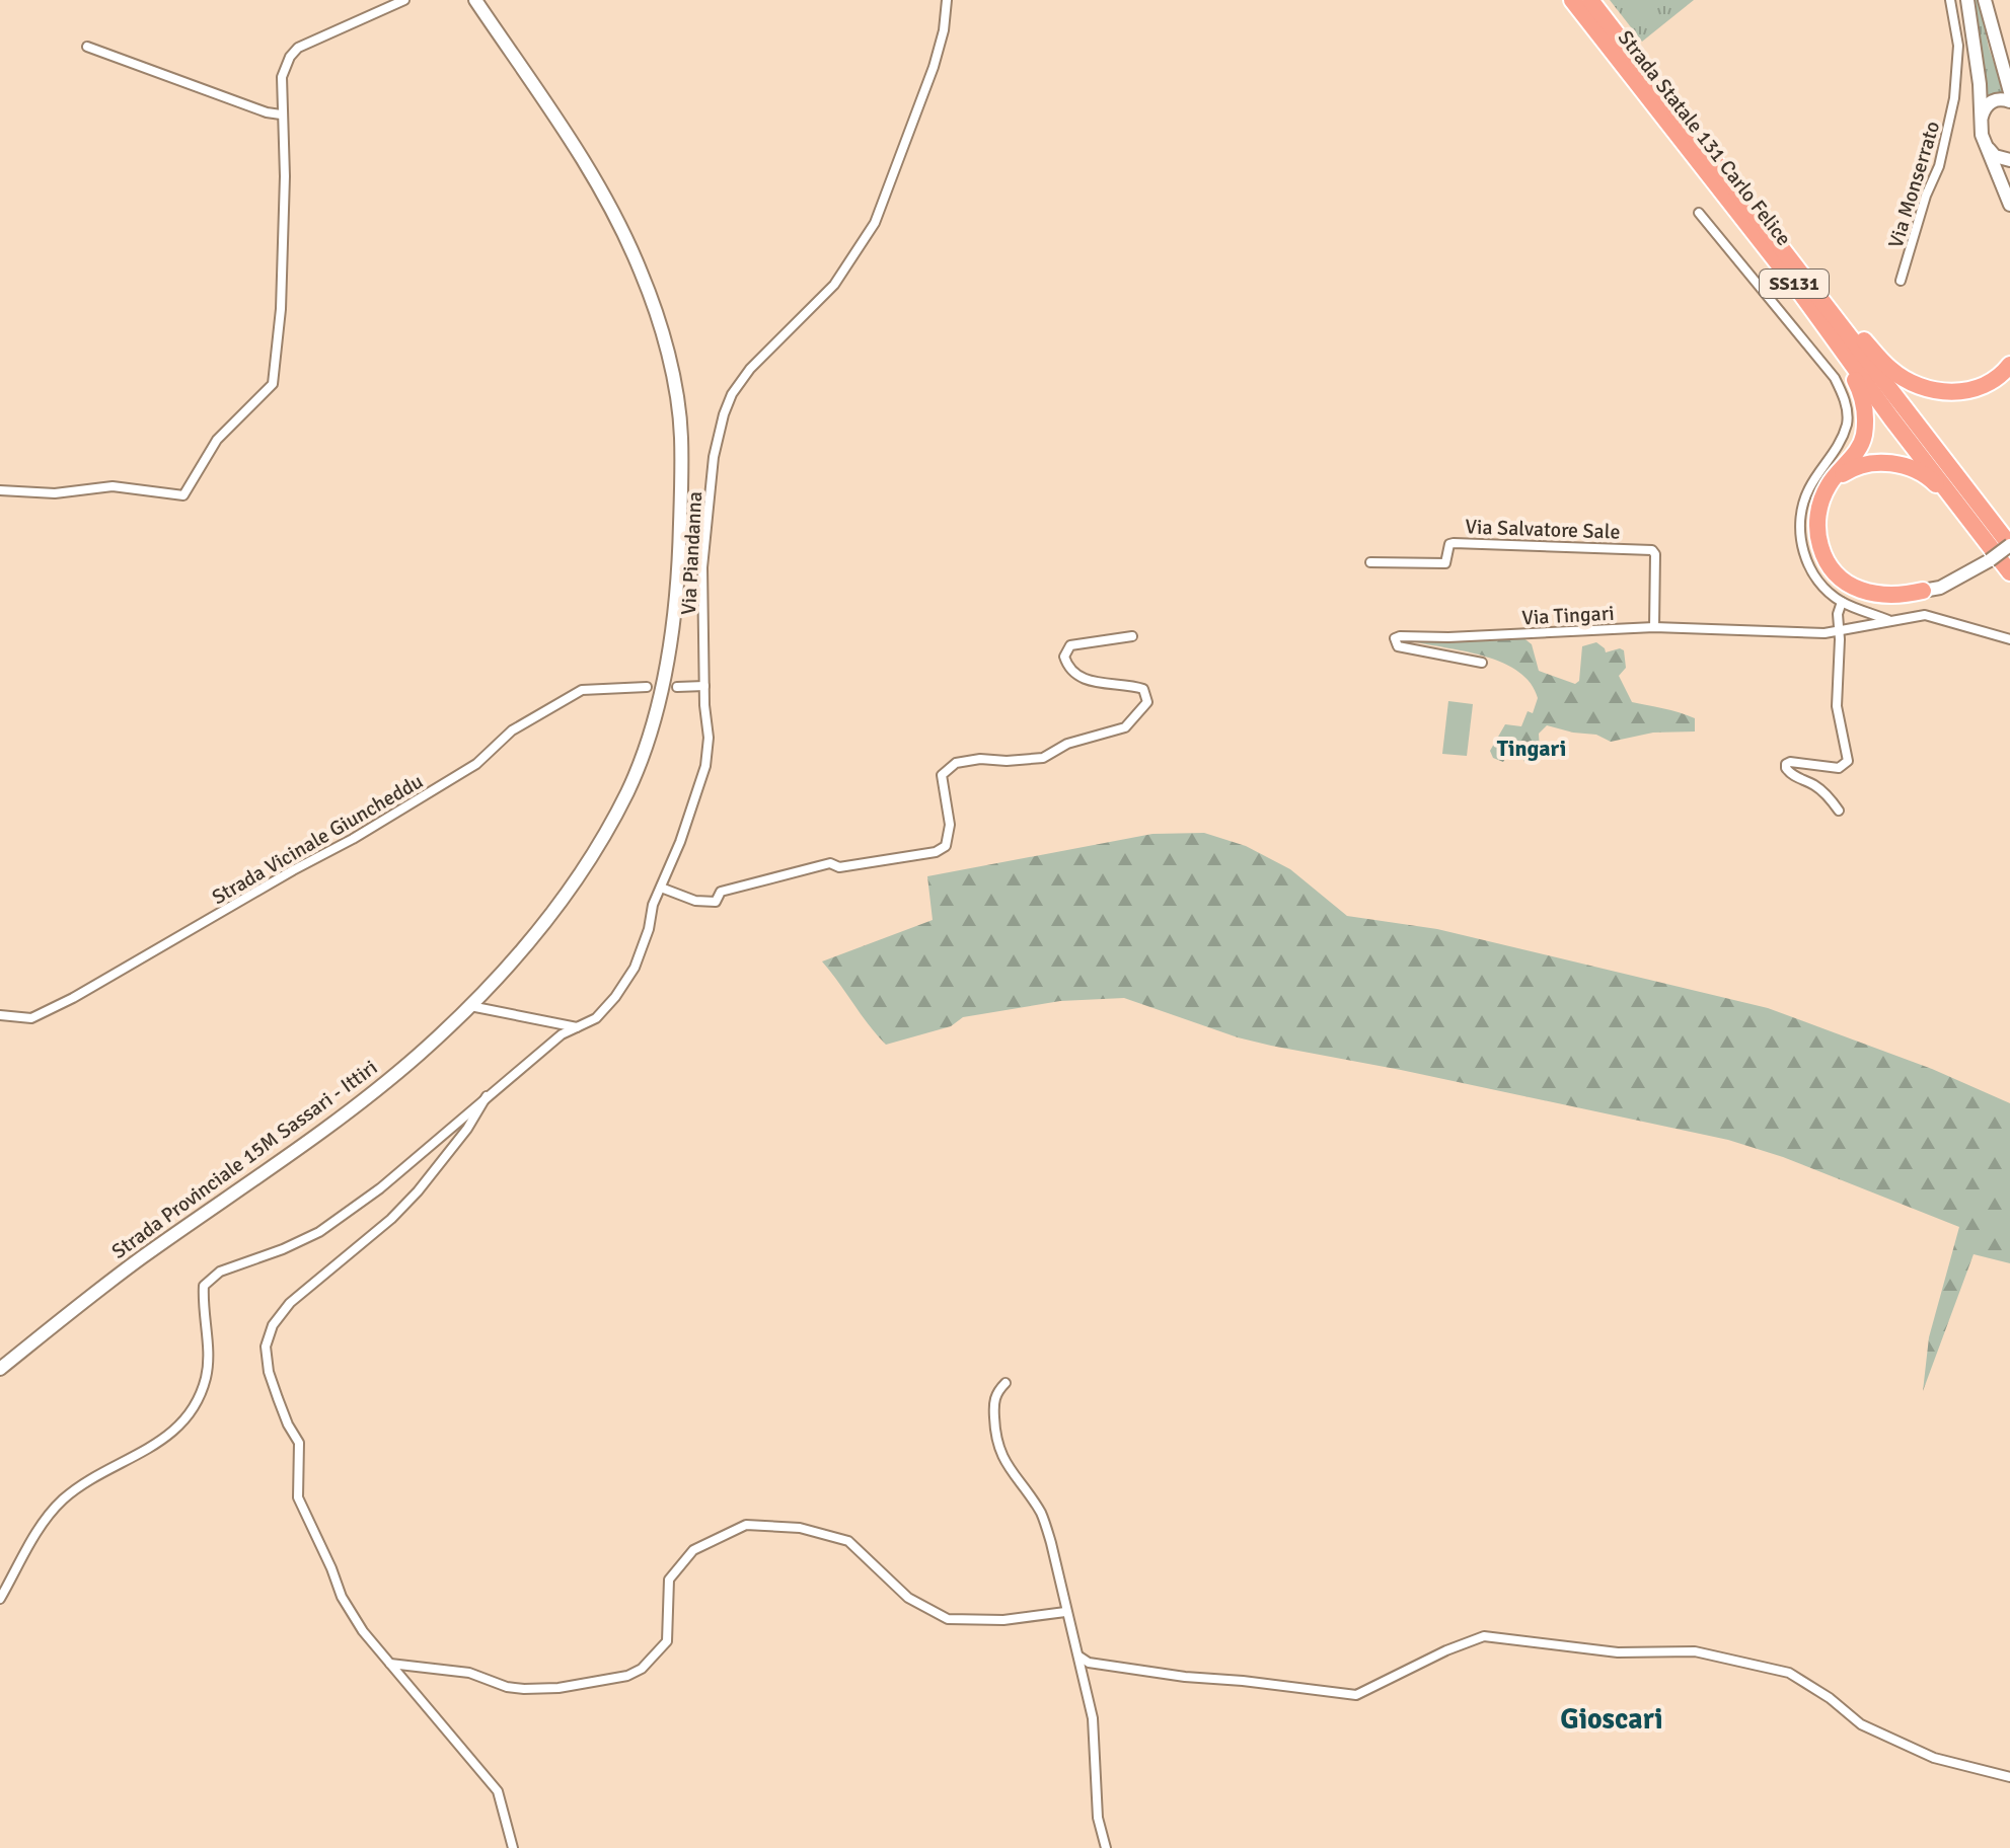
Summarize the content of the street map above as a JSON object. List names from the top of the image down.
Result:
{
  "streets": {
    "highway": ["Strada Statale 131 Carlo Felice", "SS131"],
    "main road": ["Strada Provinciale 15M Sassari - Ittiri"],
    "street": [
      "Via Monserrato",
      "Via Salvatore Sale",
      "Via Piandanna",
      "Via Tingari",
      "Strada Vicinale Giuncheddu"
    ]
  },
  "crossings": [
    ["Via Salvatore Sale", "Via Tingari"]
  ],
  "districts": ["Tingari", "Gioscari"]
}
